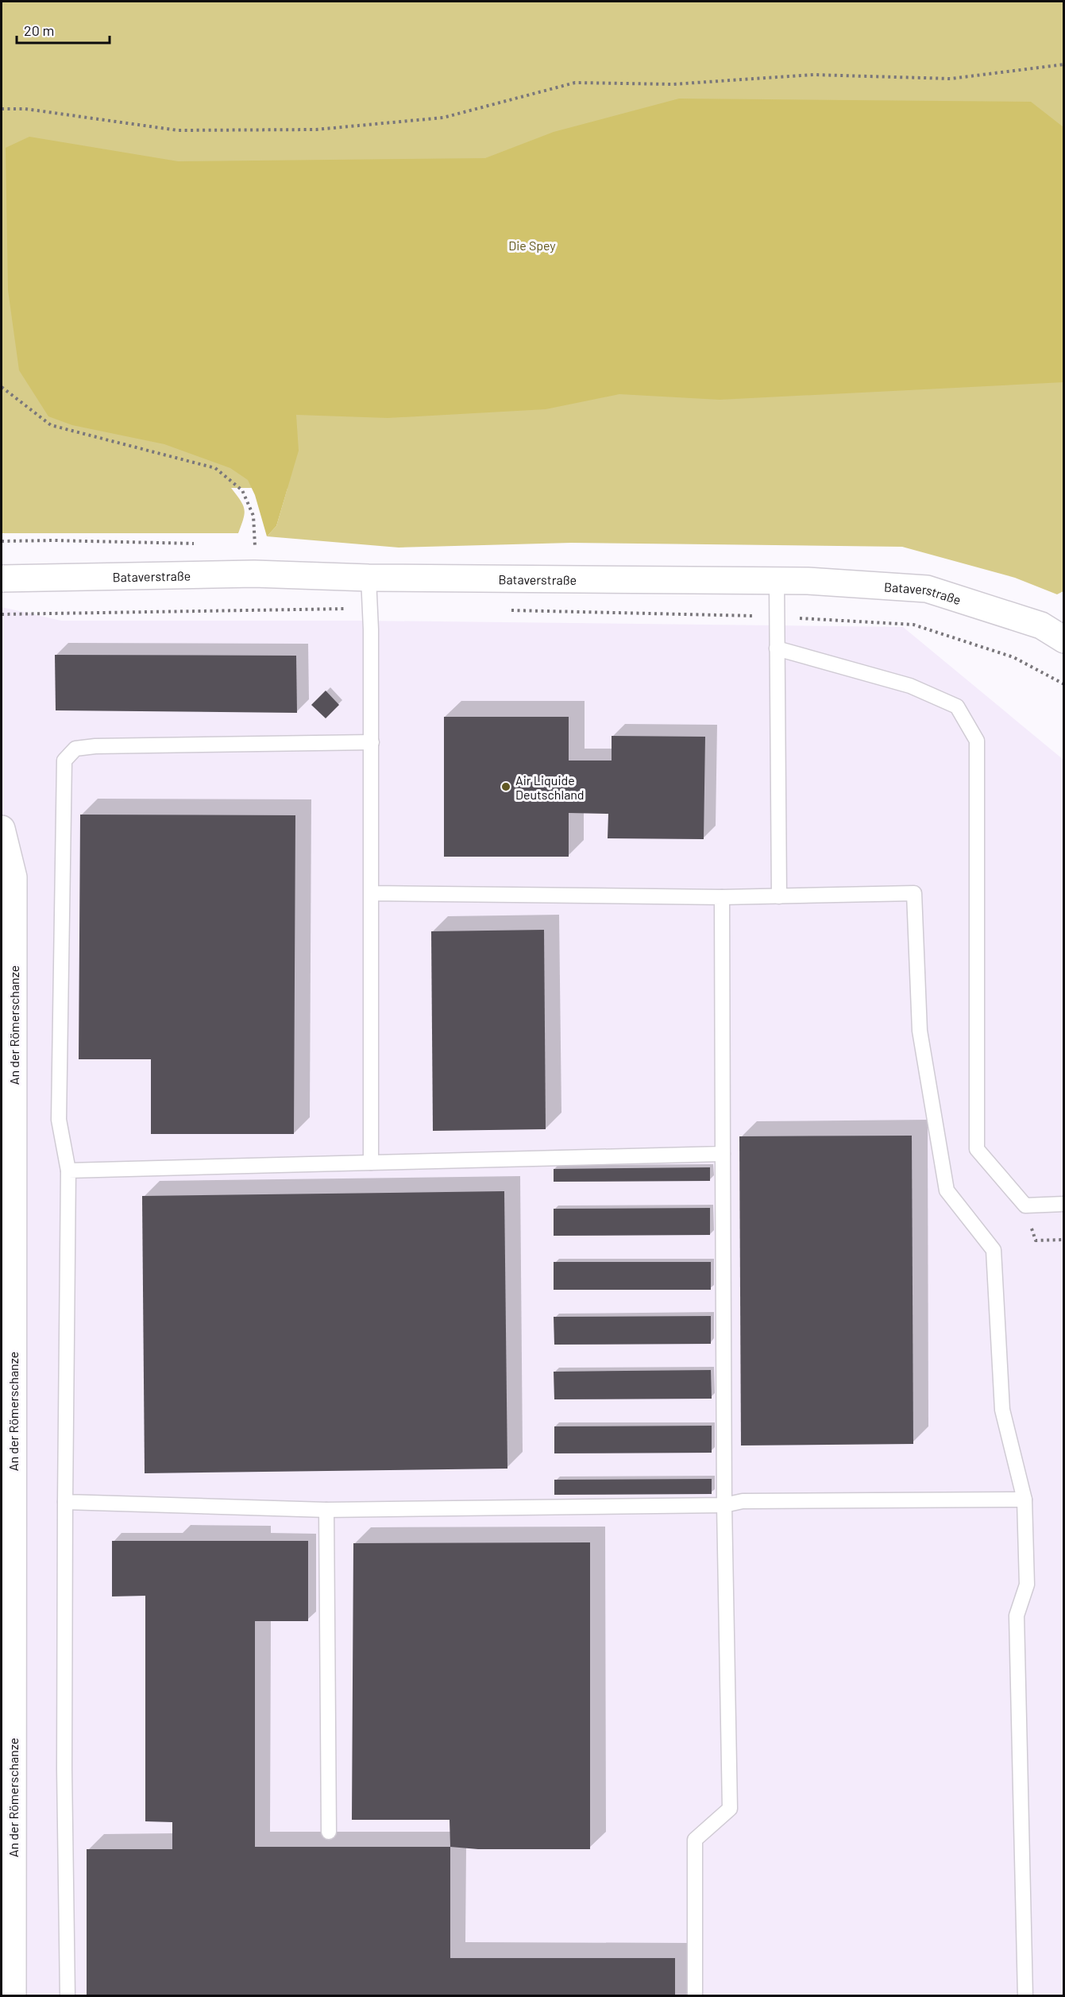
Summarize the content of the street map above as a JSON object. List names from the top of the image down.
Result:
{
  "streets": {
    "street": ["Bataverstraße", "An der Römerschanze"]
  },
  "parks": ["Die Spey"],
  "places": ["Air Liquide Deutschland"],
  "scale_bar": "20 m"
}
